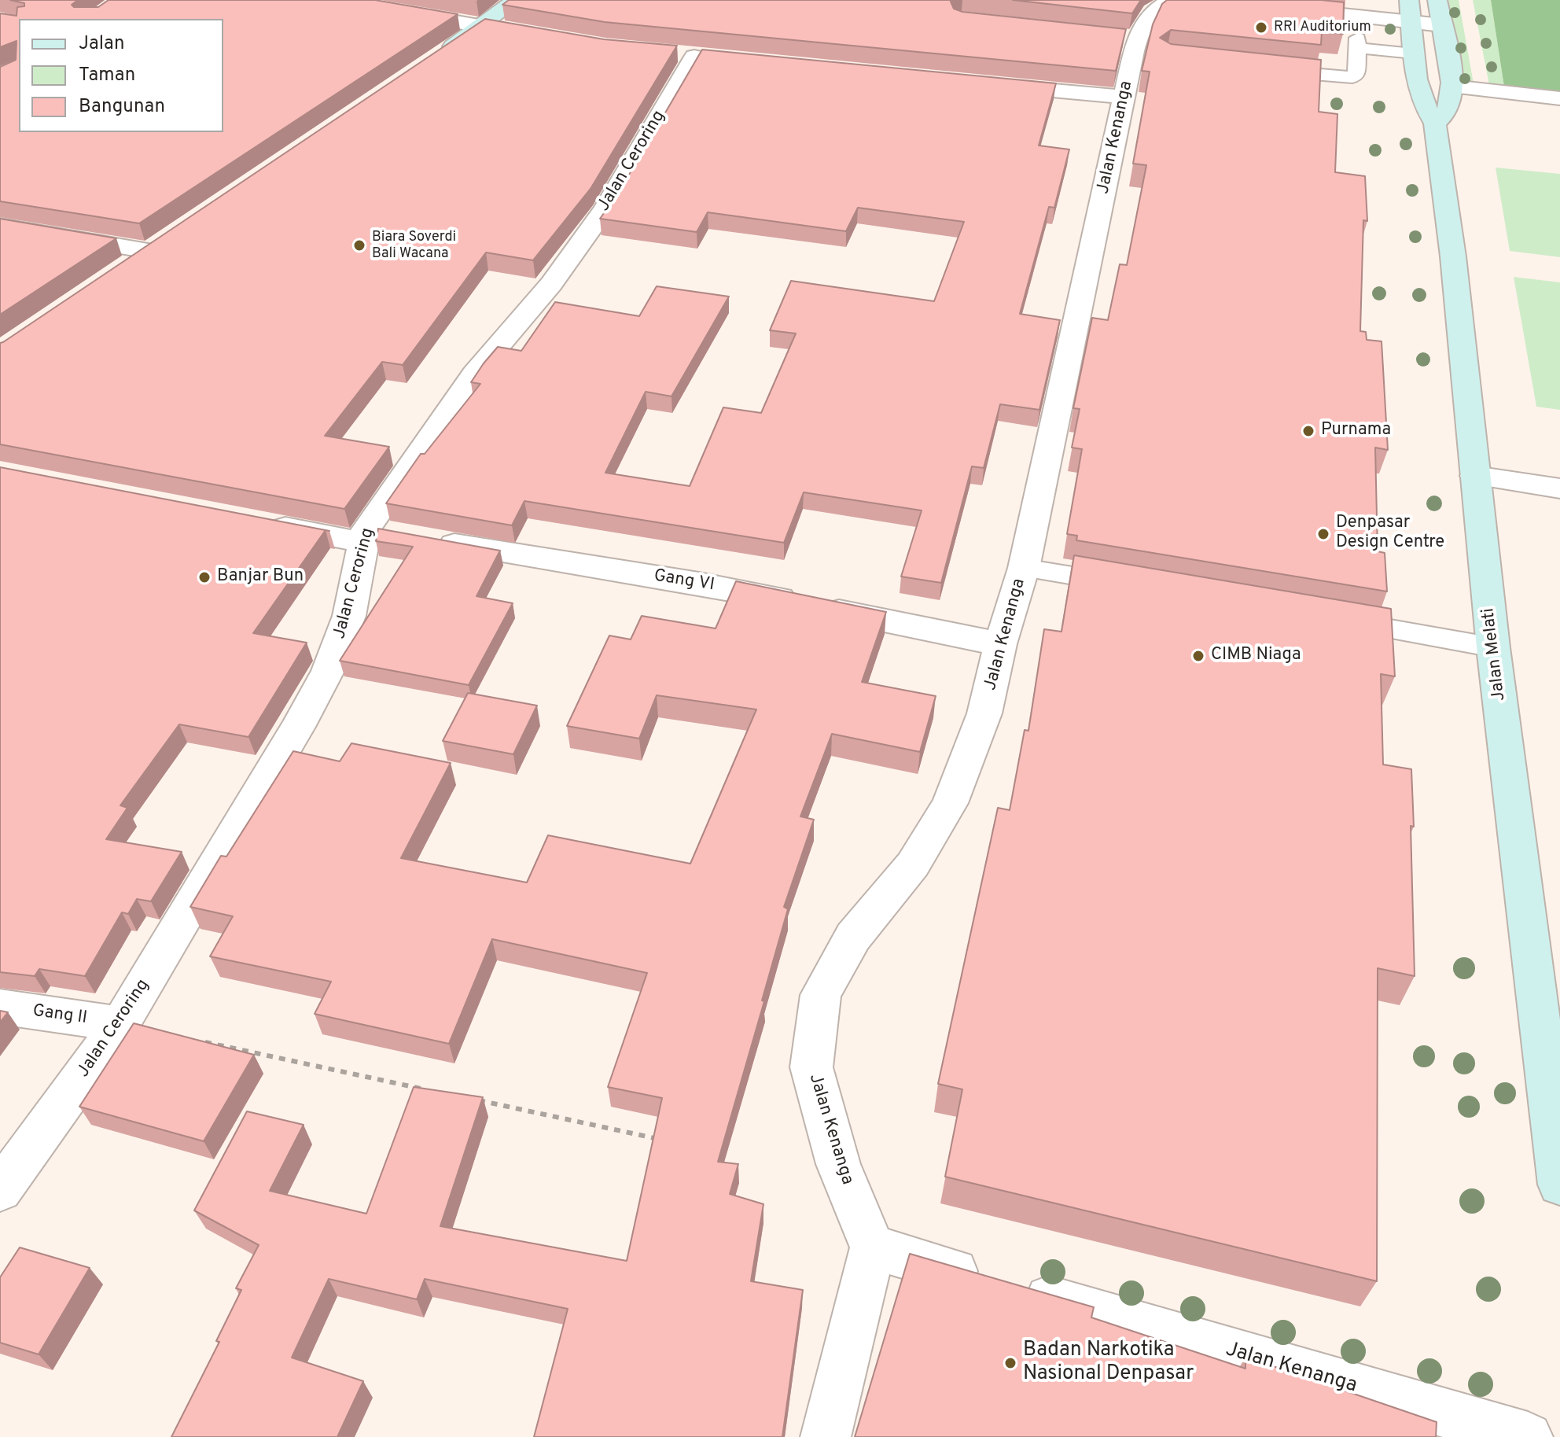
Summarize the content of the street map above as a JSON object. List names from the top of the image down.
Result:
{
  "streets": {
    "street": [
      "Jalan Kenanga",
      "Jalan Ceroring",
      "Gang VI",
      "Jalan Melati",
      "Gang II"
    ]
  },
  "crossings": [
    ["Jalan Kenanga", "Gang VI"],
    ["Jalan Ceroring", "Gang VI"],
    ["Jalan Ceroring", "Gang II"]
  ],
  "places": [
    "RRI Auditorium",
    "Biara Soverdi Bali Wacana",
    "Purnama",
    "Denpasar Design Centre",
    "Banjar Bun",
    "CIMB Niaga",
    "Badan Narkotika Nasional Denpasar"
  ],
  "legend": ["Jalan", "Taman", "Bangunan"]
}
